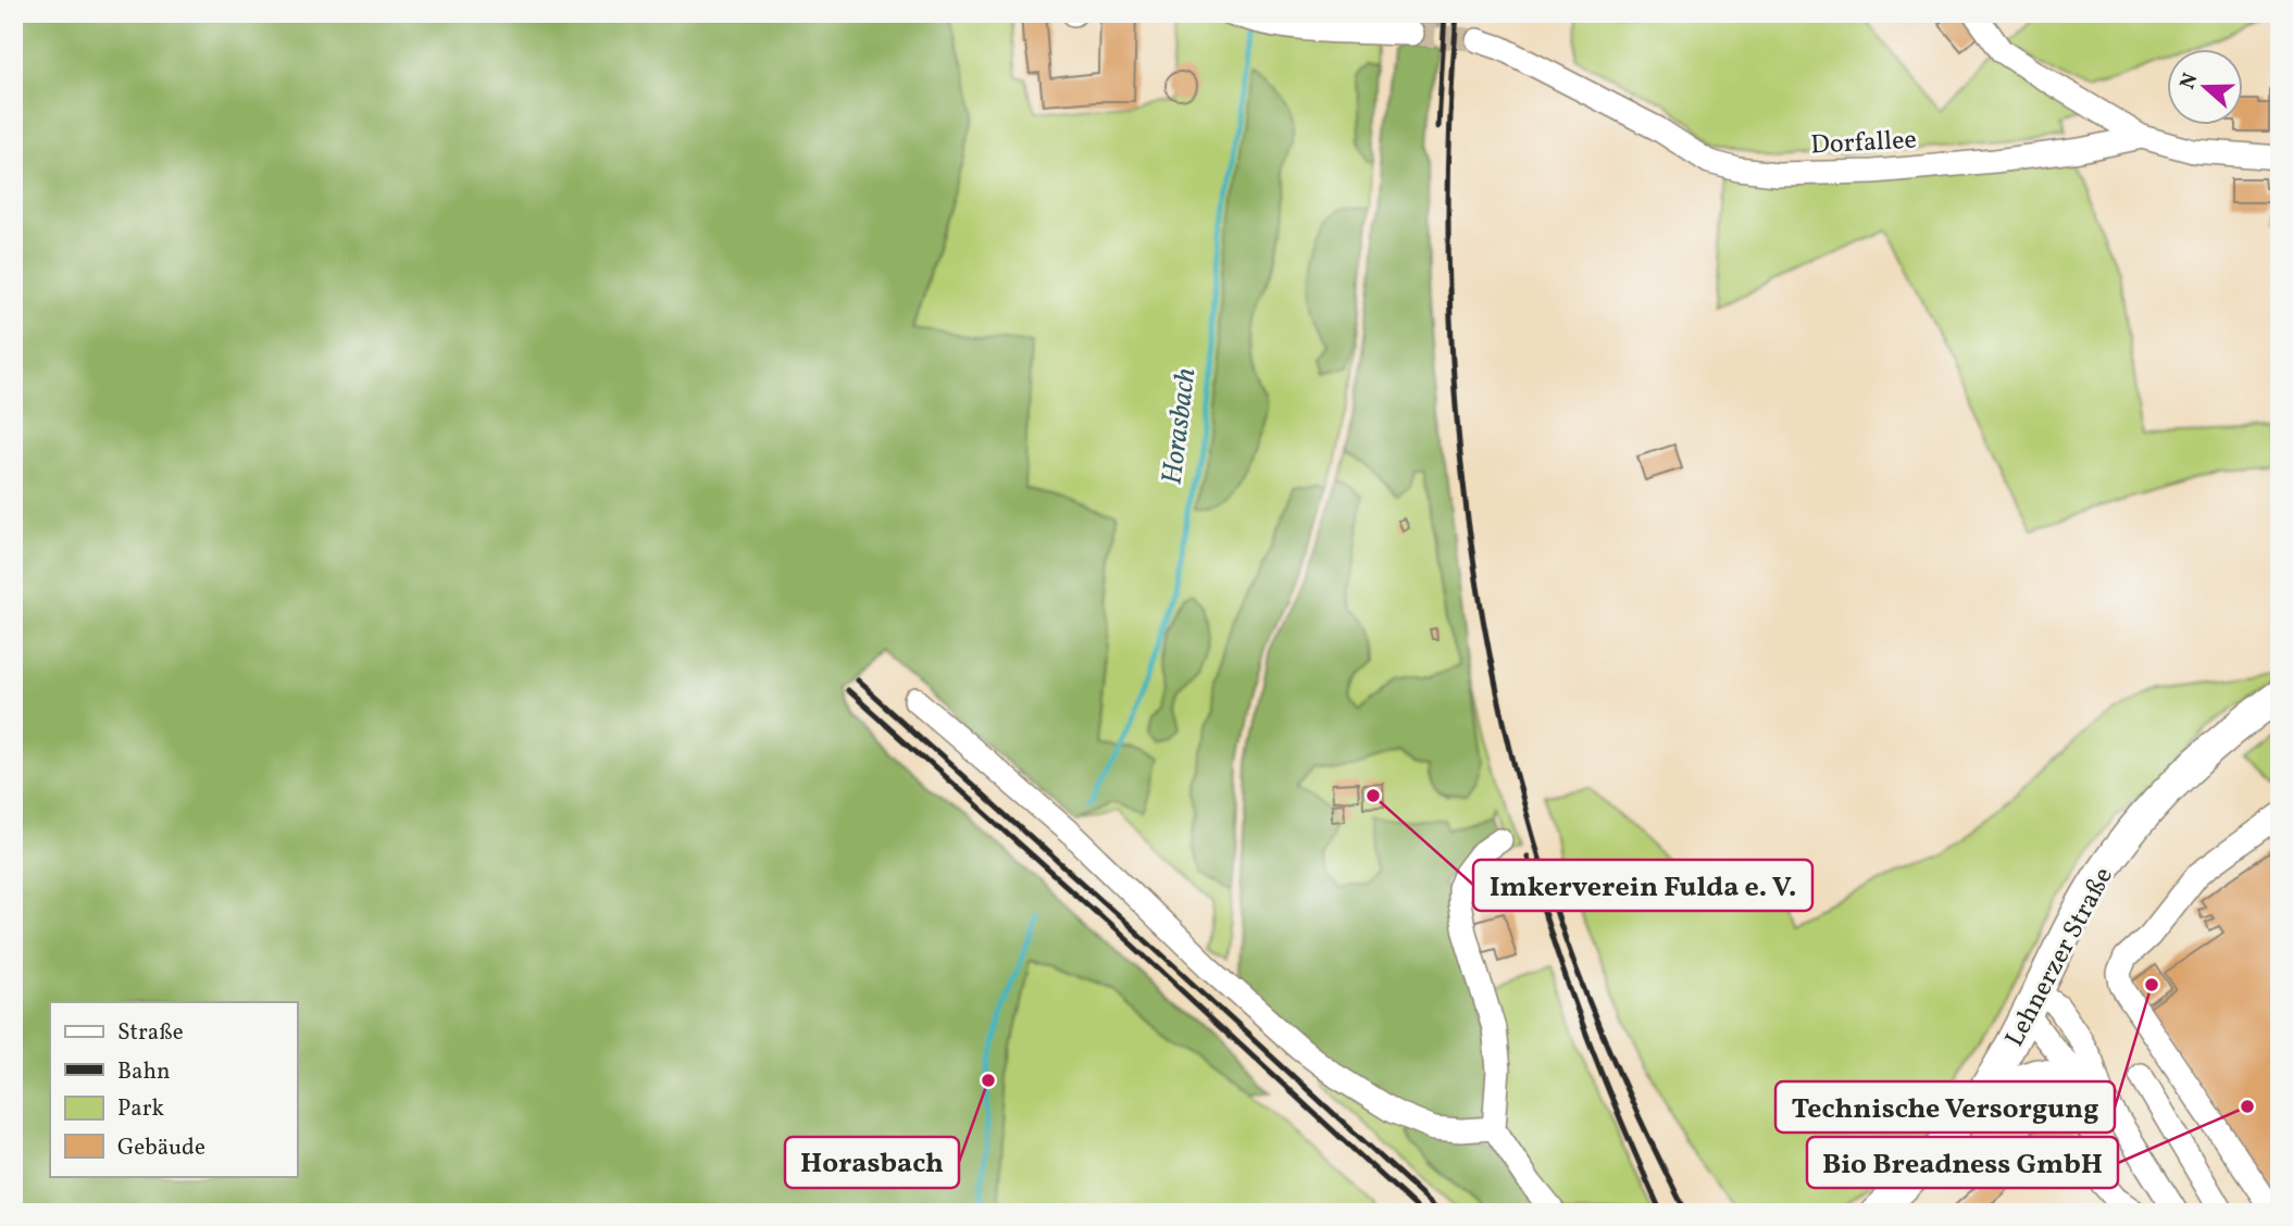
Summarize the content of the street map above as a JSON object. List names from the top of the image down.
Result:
{
  "streets": {
    "main road": ["Lehnerzer Straße"],
    "street": ["Dorfallee"]
  },
  "water": ["Horasbach"],
  "places": [
    "Imkerverein Fulda e. V.",
    "Technische Versorgung",
    "Horasbach",
    "Bio Breadness GmbH"
  ],
  "legend": [
    "Straße",
    "Bahn",
    "Park",
    "Gebäude"
  ],
  "north": "left"
}
